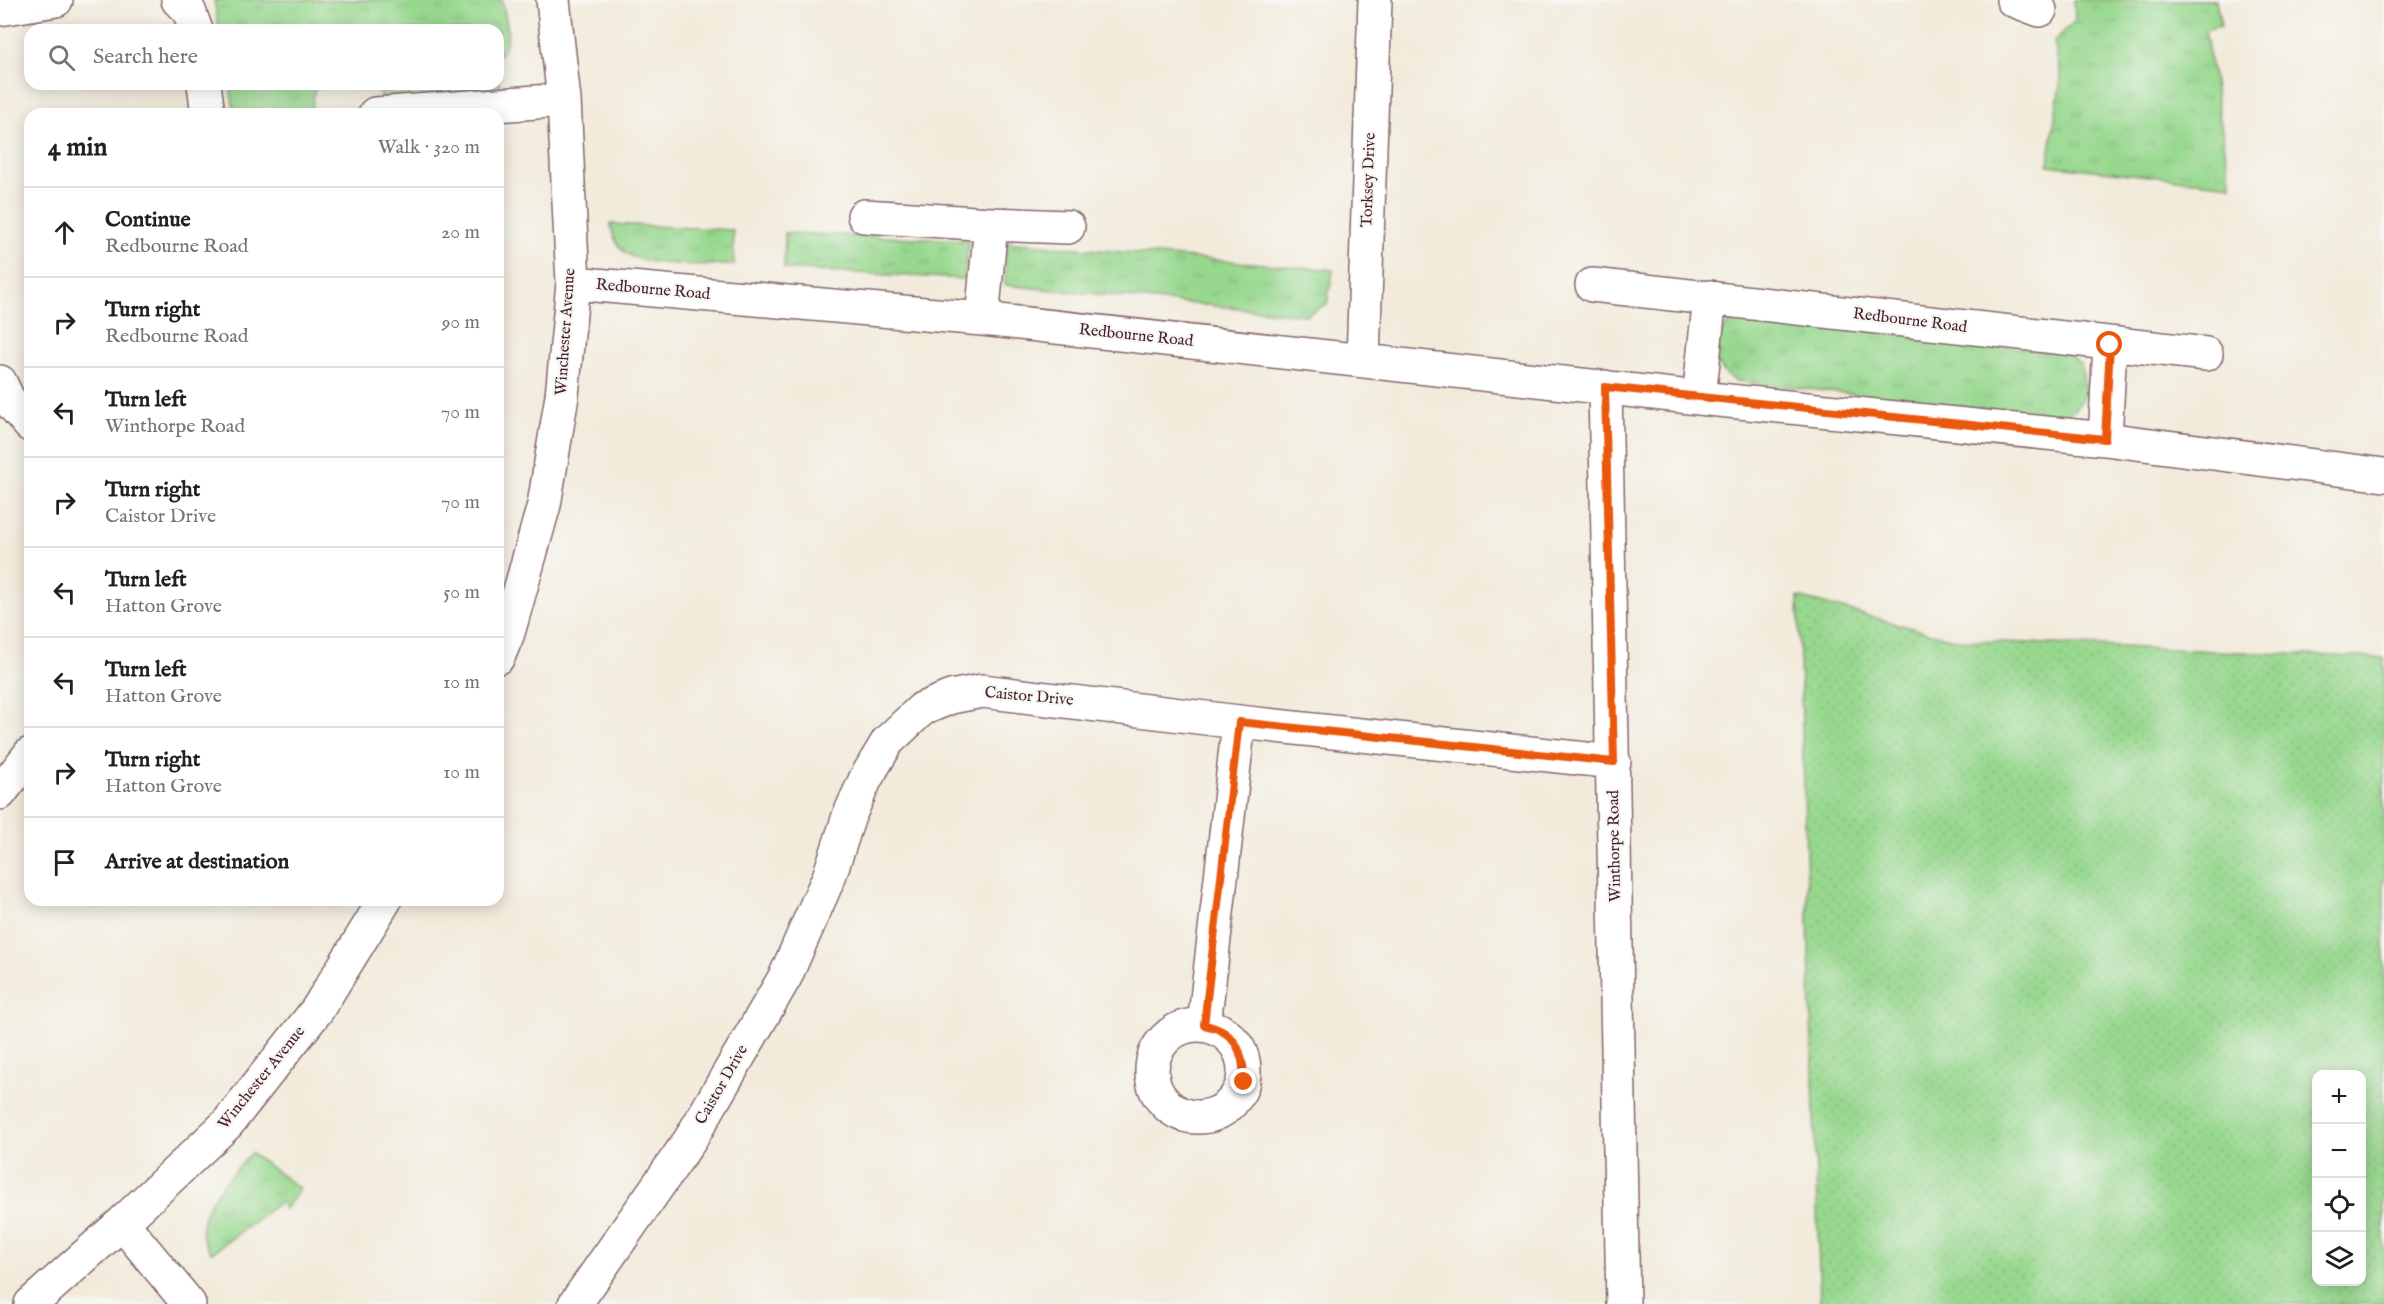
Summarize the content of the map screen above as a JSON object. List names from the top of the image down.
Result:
{
  "streets": {
    "street": [
      "Torksey Drive",
      "Redbourne Road",
      "Winchester Avenue",
      "Caistor Drive",
      "Winthorpe Road"
    ]
  },
  "crossings": [
    ["Torksey Drive", "Redbourne Road"],
    ["Redbourne Road", "Winchester Avenue"],
    ["Redbourne Road", "Winthorpe Road"],
    ["Caistor Drive", "Winthorpe Road"]
  ],
  "page": {
    "search": "Search here",
    "heading": ["4 min", "Walk · 320 m"],
    "list": [
      ["Continue", "Redbourne Road", "20 m"],
      ["Turn right", "Redbourne Road", "90 m"],
      ["Turn left", "Winthorpe Road", "70 m"],
      ["Turn right", "Caistor Drive", "70 m"],
      ["Turn left", "Hatton Grove", "50 m"],
      ["Turn left", "Hatton Grove", "10 m"],
      ["Turn right", "Hatton Grove", "10 m"],
      "Arrive at destination"
    ],
    "map_buttons": ["+", "−"]
  }
}
